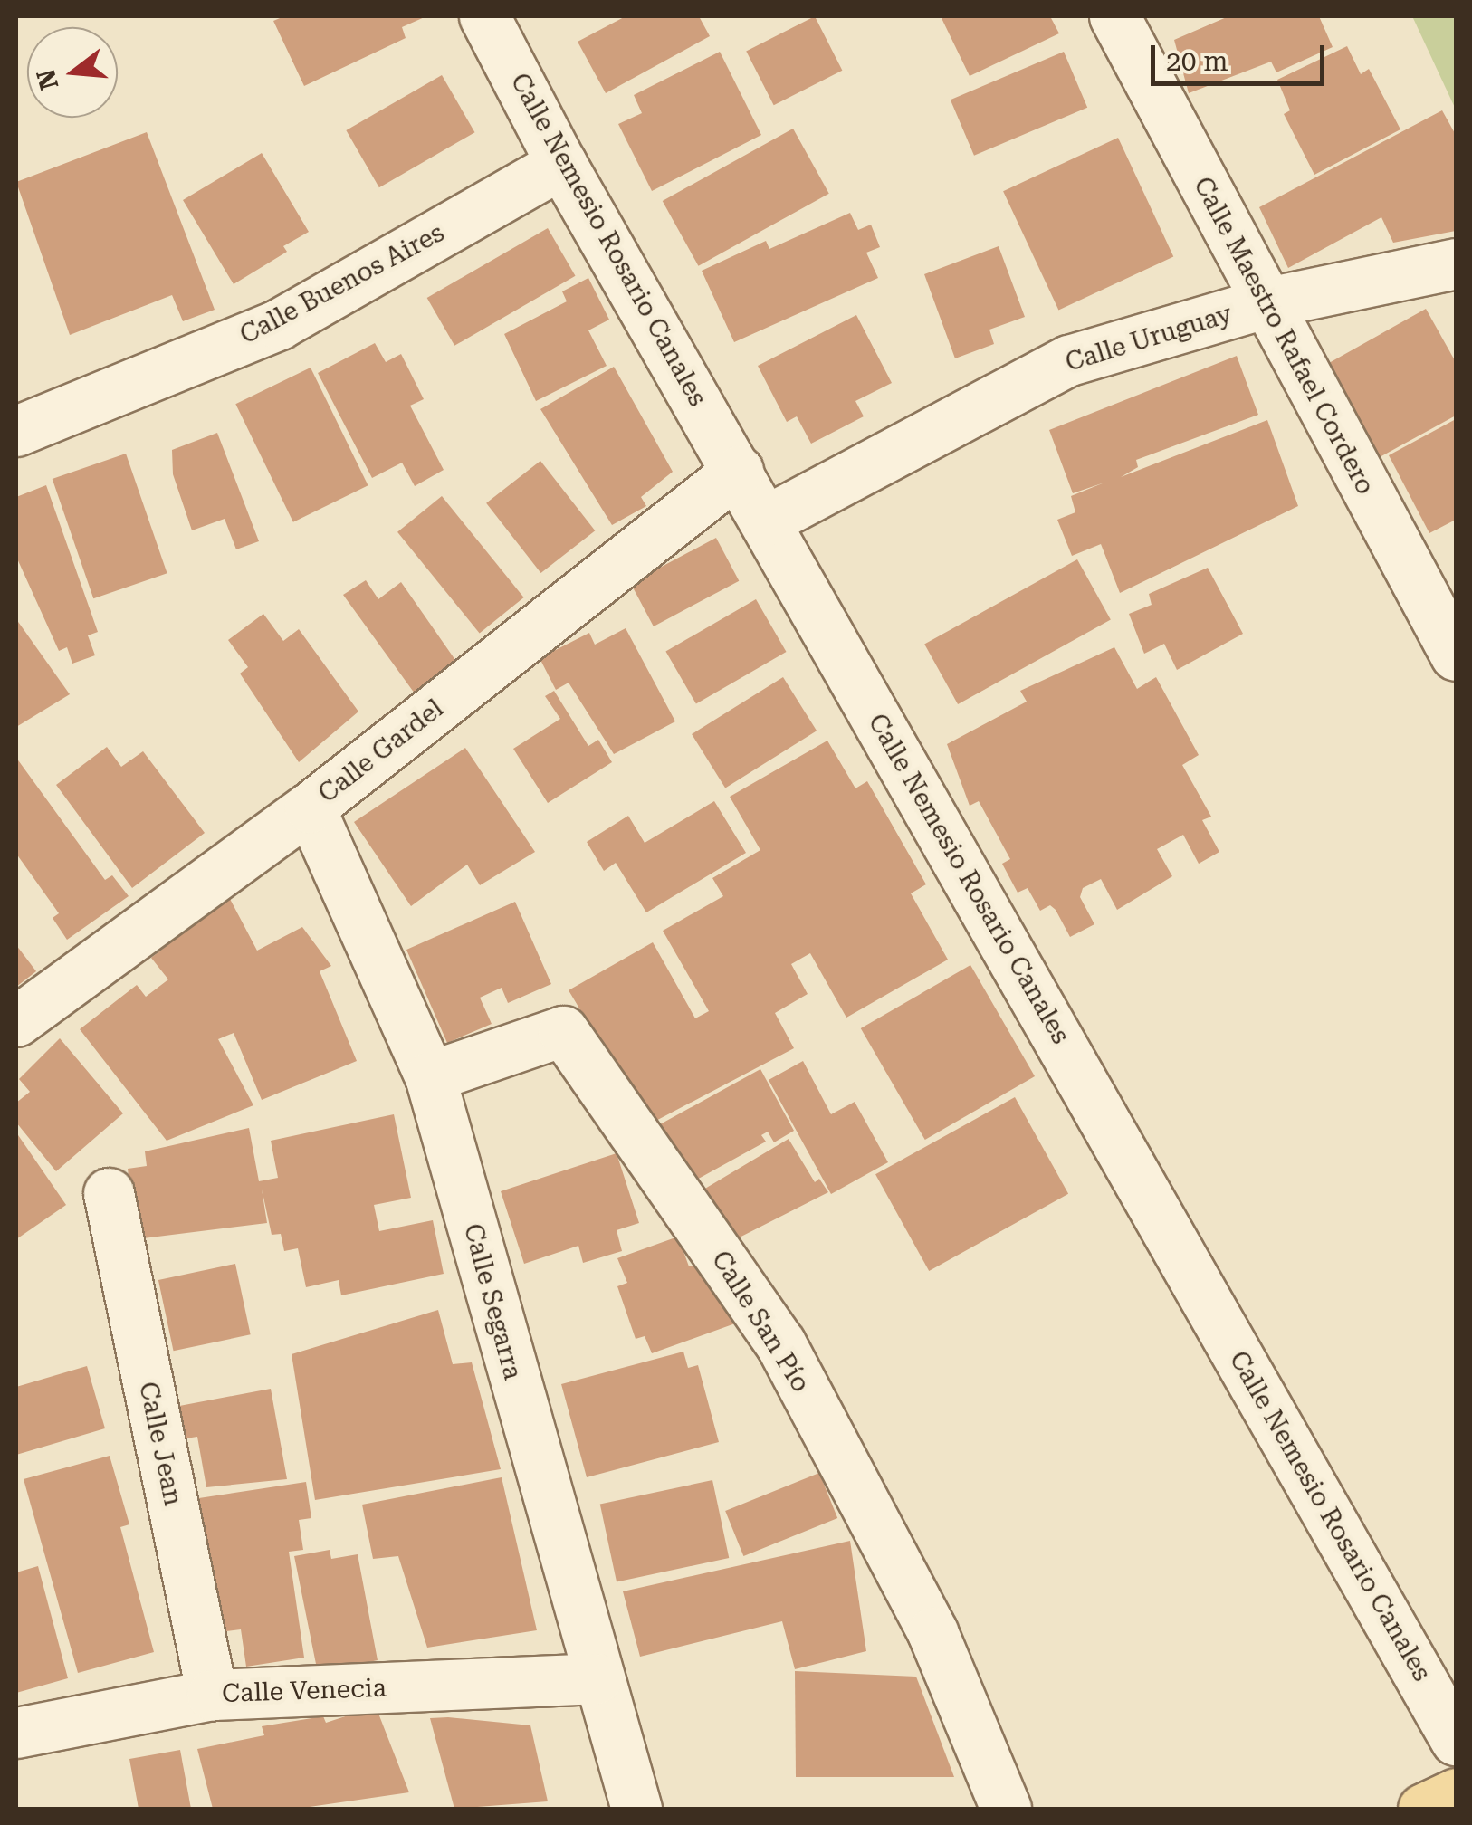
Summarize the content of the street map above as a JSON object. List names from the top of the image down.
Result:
{
  "streets": {
    "street": [
      "Calle Nemesio Rosario Canales",
      "Calle Buenos Aires",
      "Calle Maestro Rafael Cordero",
      "Calle Uruguay",
      "Calle Gardel",
      "Calle Segarra",
      "Calle San Pío",
      "Calle Jean",
      "Calle Venecia"
    ]
  },
  "crossings": [
    ["Calle Nemesio Rosario Canales", "Calle Buenos Aires"],
    ["Calle Nemesio Rosario Canales", "Calle Uruguay"],
    ["Calle Nemesio Rosario Canales", "Calle Gardel"],
    ["Calle Maestro Rafael Cordero", "Calle Uruguay"],
    ["Calle Gardel", "Calle Segarra"],
    ["Calle Segarra", "Calle San Pío"],
    ["Calle Segarra", "Calle Venecia"],
    ["Calle Jean", "Calle Venecia"]
  ],
  "scale_bar": "20 m",
  "north": "left"
}
